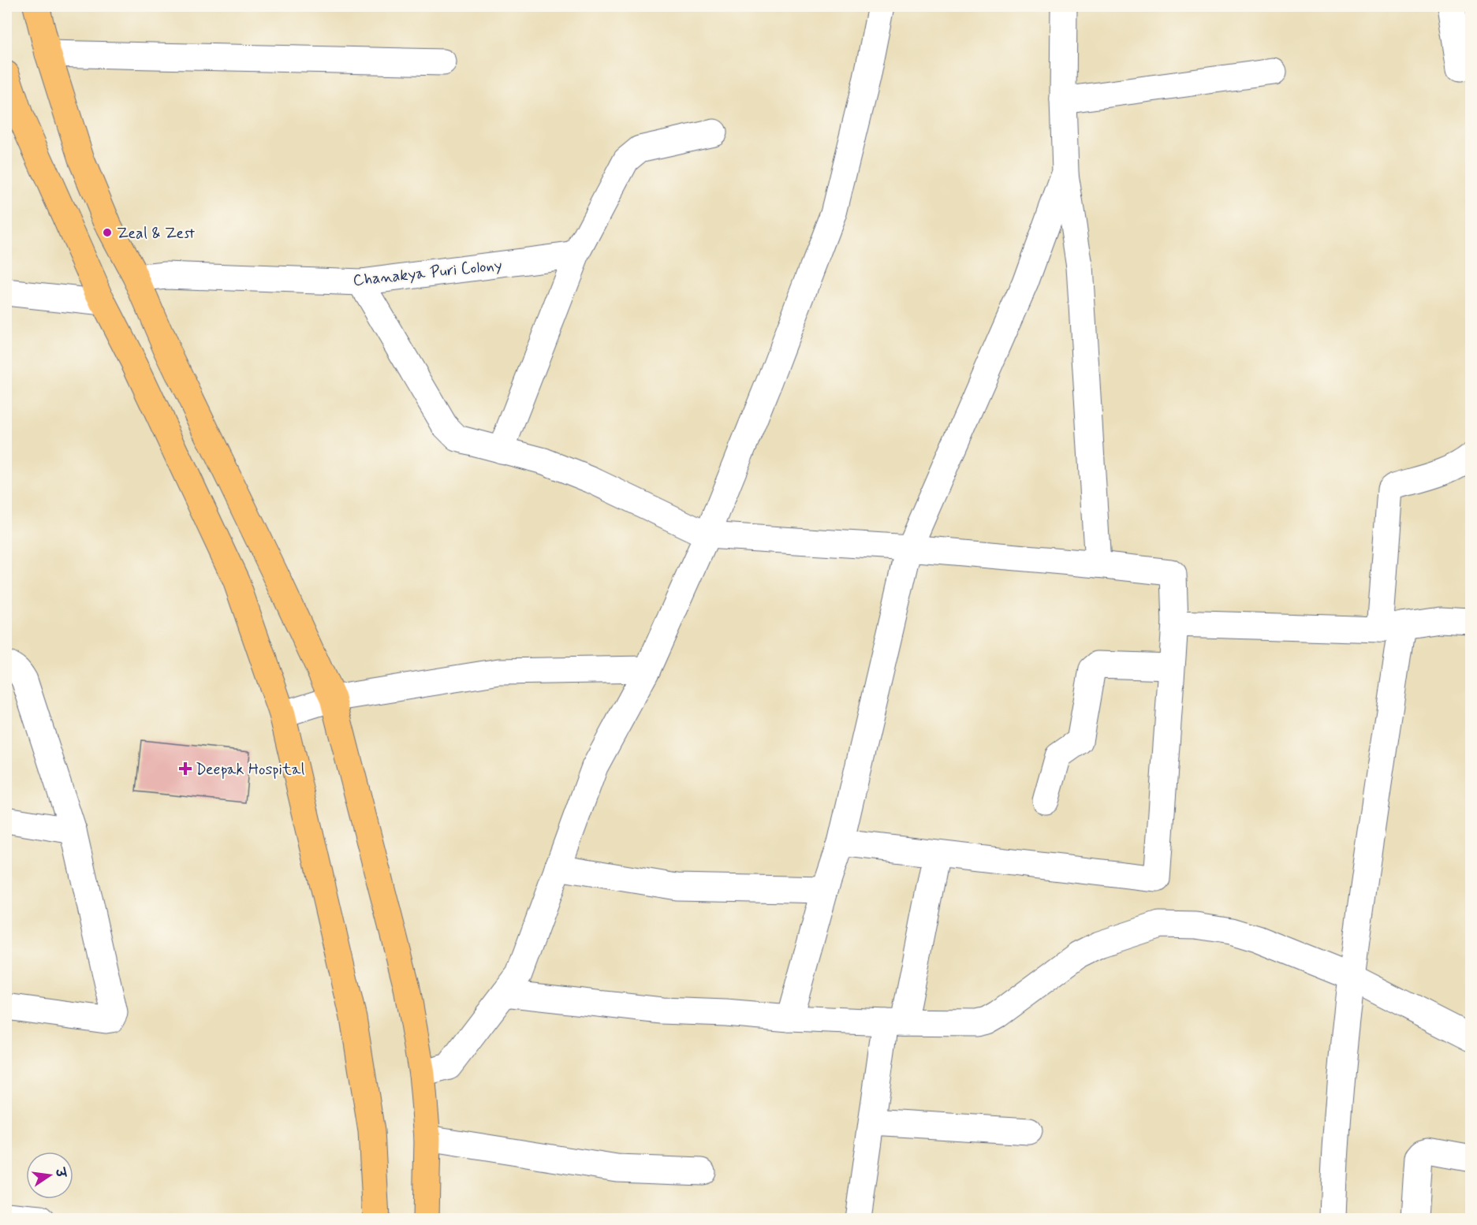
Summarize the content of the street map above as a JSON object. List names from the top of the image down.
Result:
{
  "streets": {
    "street": ["Chanakya Puri Colony"]
  },
  "places": {
    "other": ["Zeal & Zest"],
    "health": ["Deepak Hospital"]
  },
  "north": "right"
}
